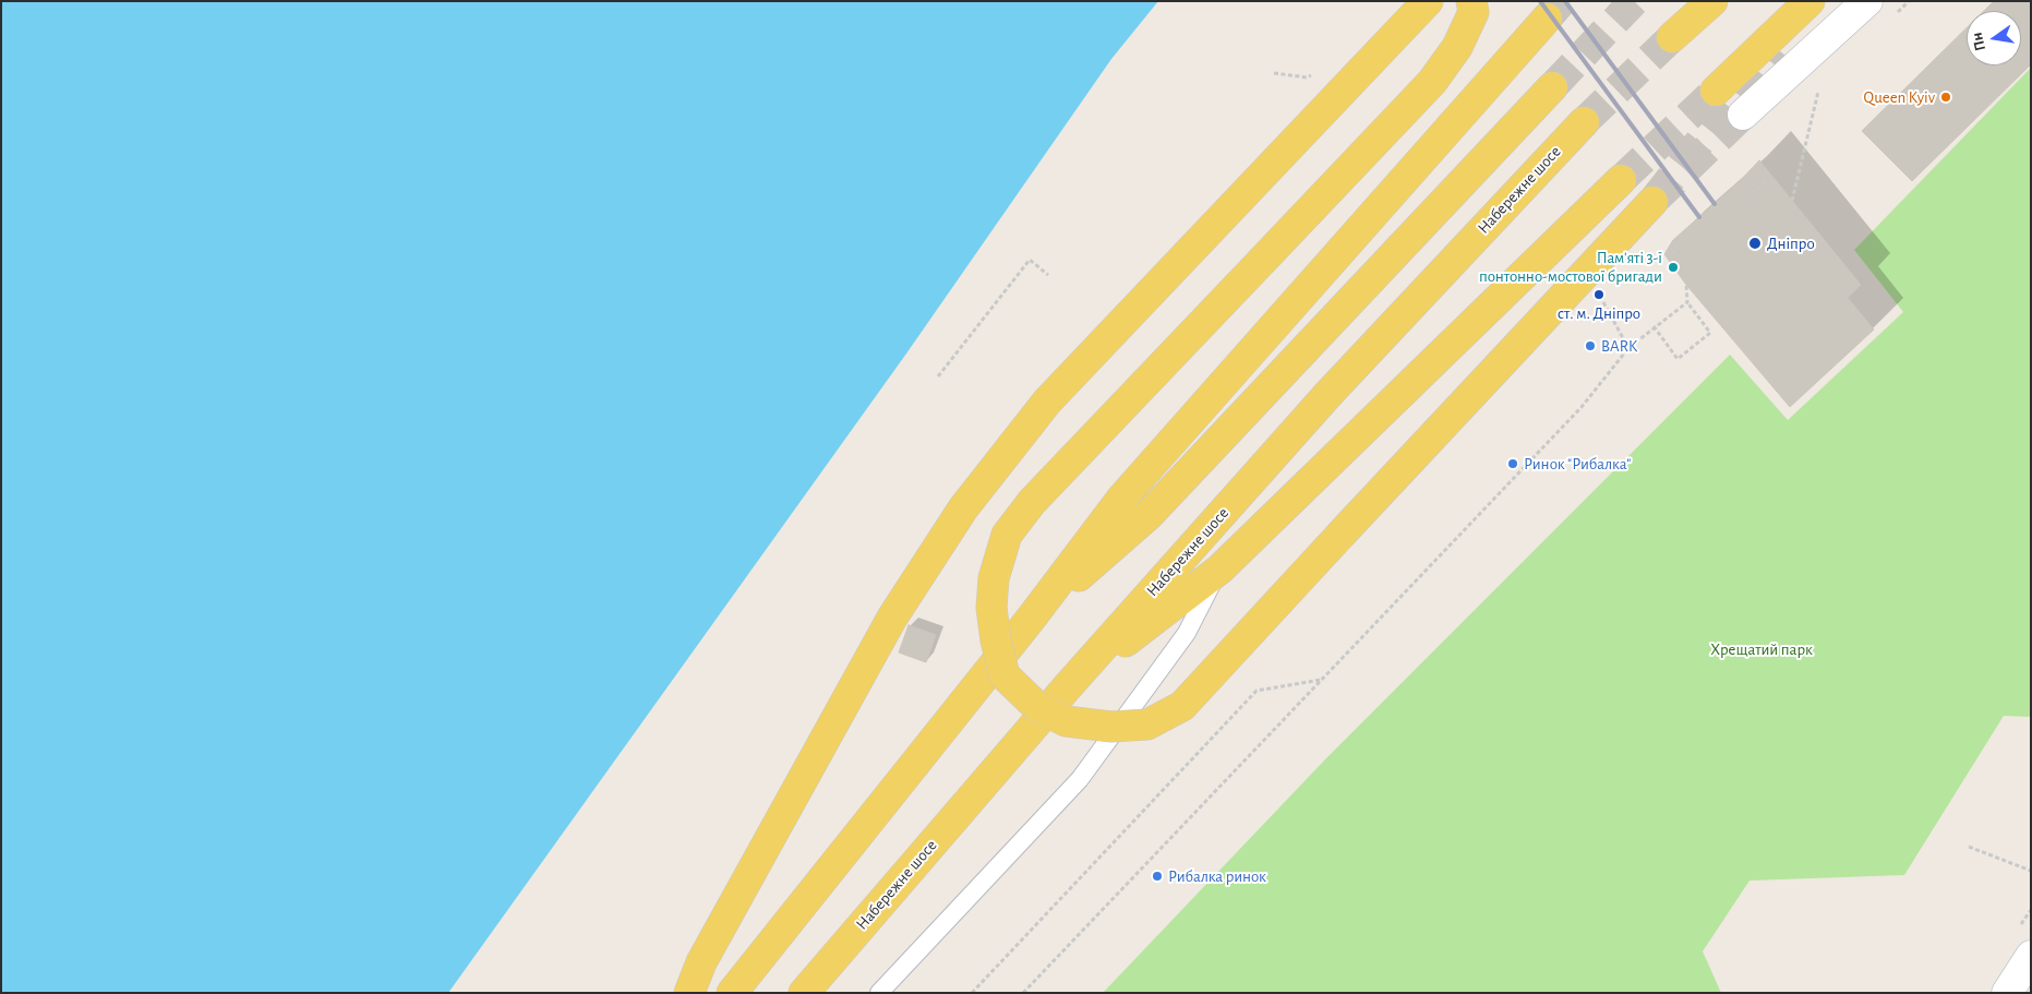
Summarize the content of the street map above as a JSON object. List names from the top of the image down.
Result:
{
  "streets": {
    "main road": ["Набережне шосе"]
  },
  "parks": ["Хрещатий парк"],
  "places": [
    "Queen Kyiv",
    "Дніпро",
    "Пам'яті 3-ї понтонно-мостової бригади",
    "ст. м. Дніпро",
    "BARK",
    "Ринок \"Рибалка\"",
    "Рибалка ринок"
  ],
  "north": "left"
}
